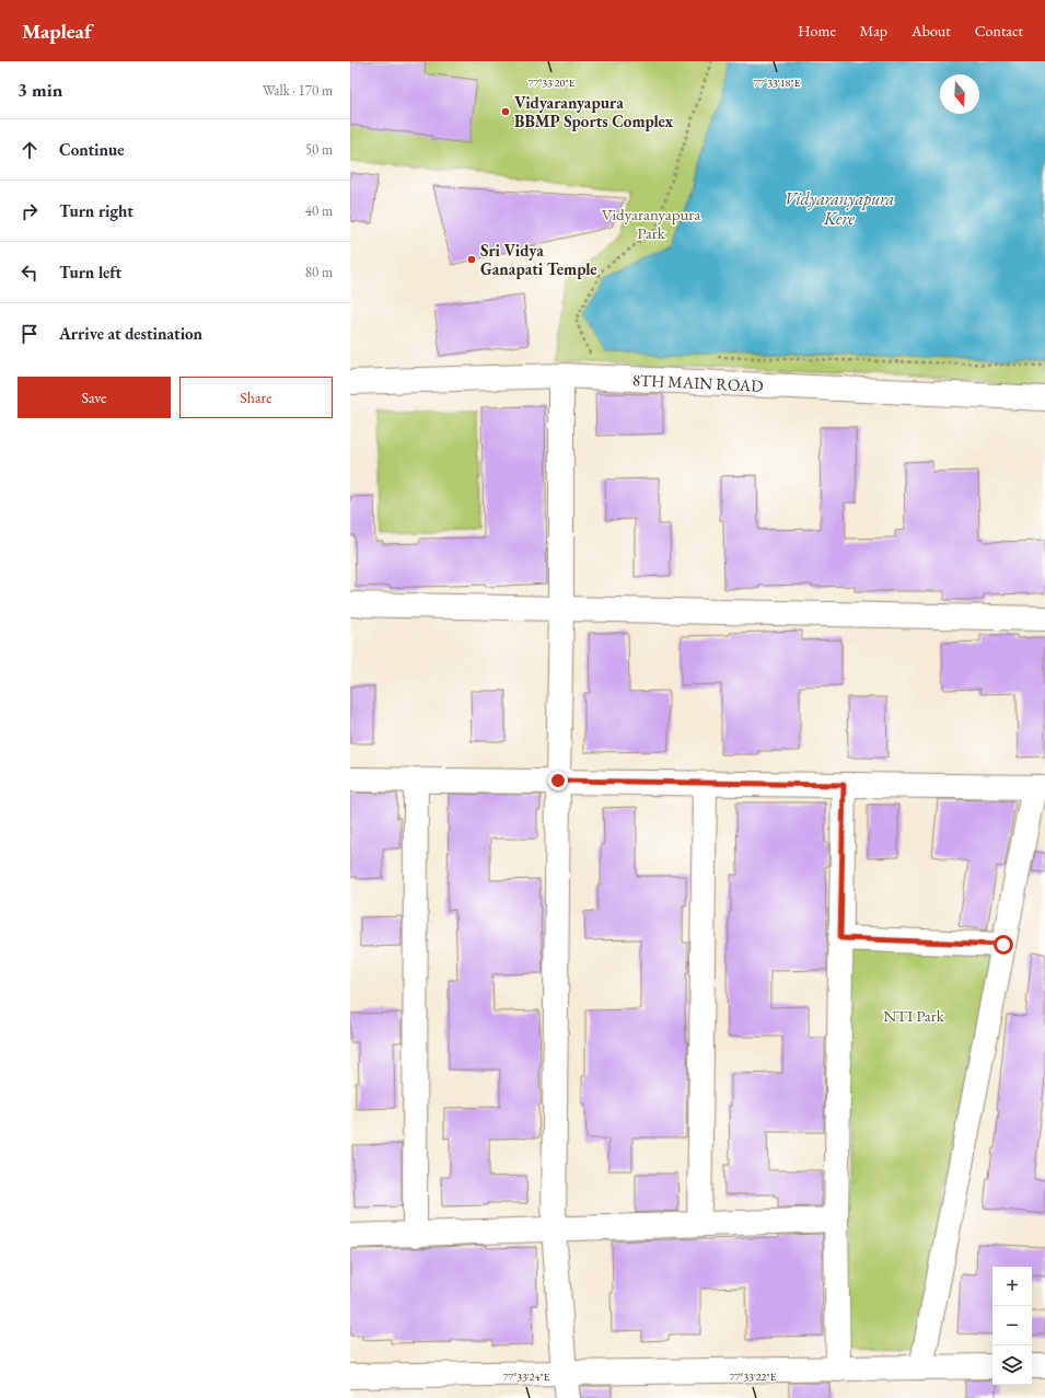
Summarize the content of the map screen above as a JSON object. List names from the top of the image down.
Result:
{
  "streets": {
    "street": ["8TH MAIN ROAD"]
  },
  "water": ["Vidyaranyapura Kere"],
  "parks": ["Vidyaranyapura Park", "NTI Park"],
  "places": ["Vidyaranyapura BBMP Sports Complex", "Sri Vidya Ganapati Temple"],
  "north": "bottom",
  "page": {
    "header": "Mapleaf",
    "nav": [
      "Home",
      "Map",
      "About",
      "Contact"
    ],
    "heading": ["3 min", "Walk · 170 m"],
    "list": [
      ["Continue", "50 m"],
      ["Turn right", "40 m"],
      ["Turn left", "80 m"],
      "Arrive at destination"
    ],
    "buttons": ["Save", "Share"],
    "map_buttons": ["+", "−"]
  },
  "coordinates": [
    "77°33'20\"E",
    "77°33'18\"E",
    "77°33'24\"E",
    "77°33'22\"E"
  ]
}
